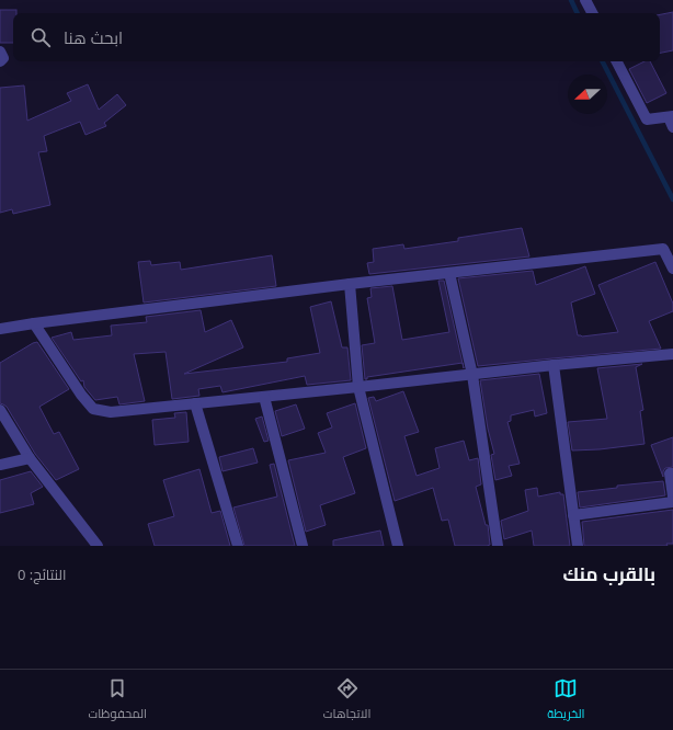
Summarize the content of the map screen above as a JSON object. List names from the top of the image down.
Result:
{
  "north": "left",
  "page": {
    "search": "ابحث هنا",
    "heading": ["بالقرب منك", "النتائج: 0"],
    "nav": ["الخريطة", "الاتجاهات", "المحفوظات"]
  }
}
